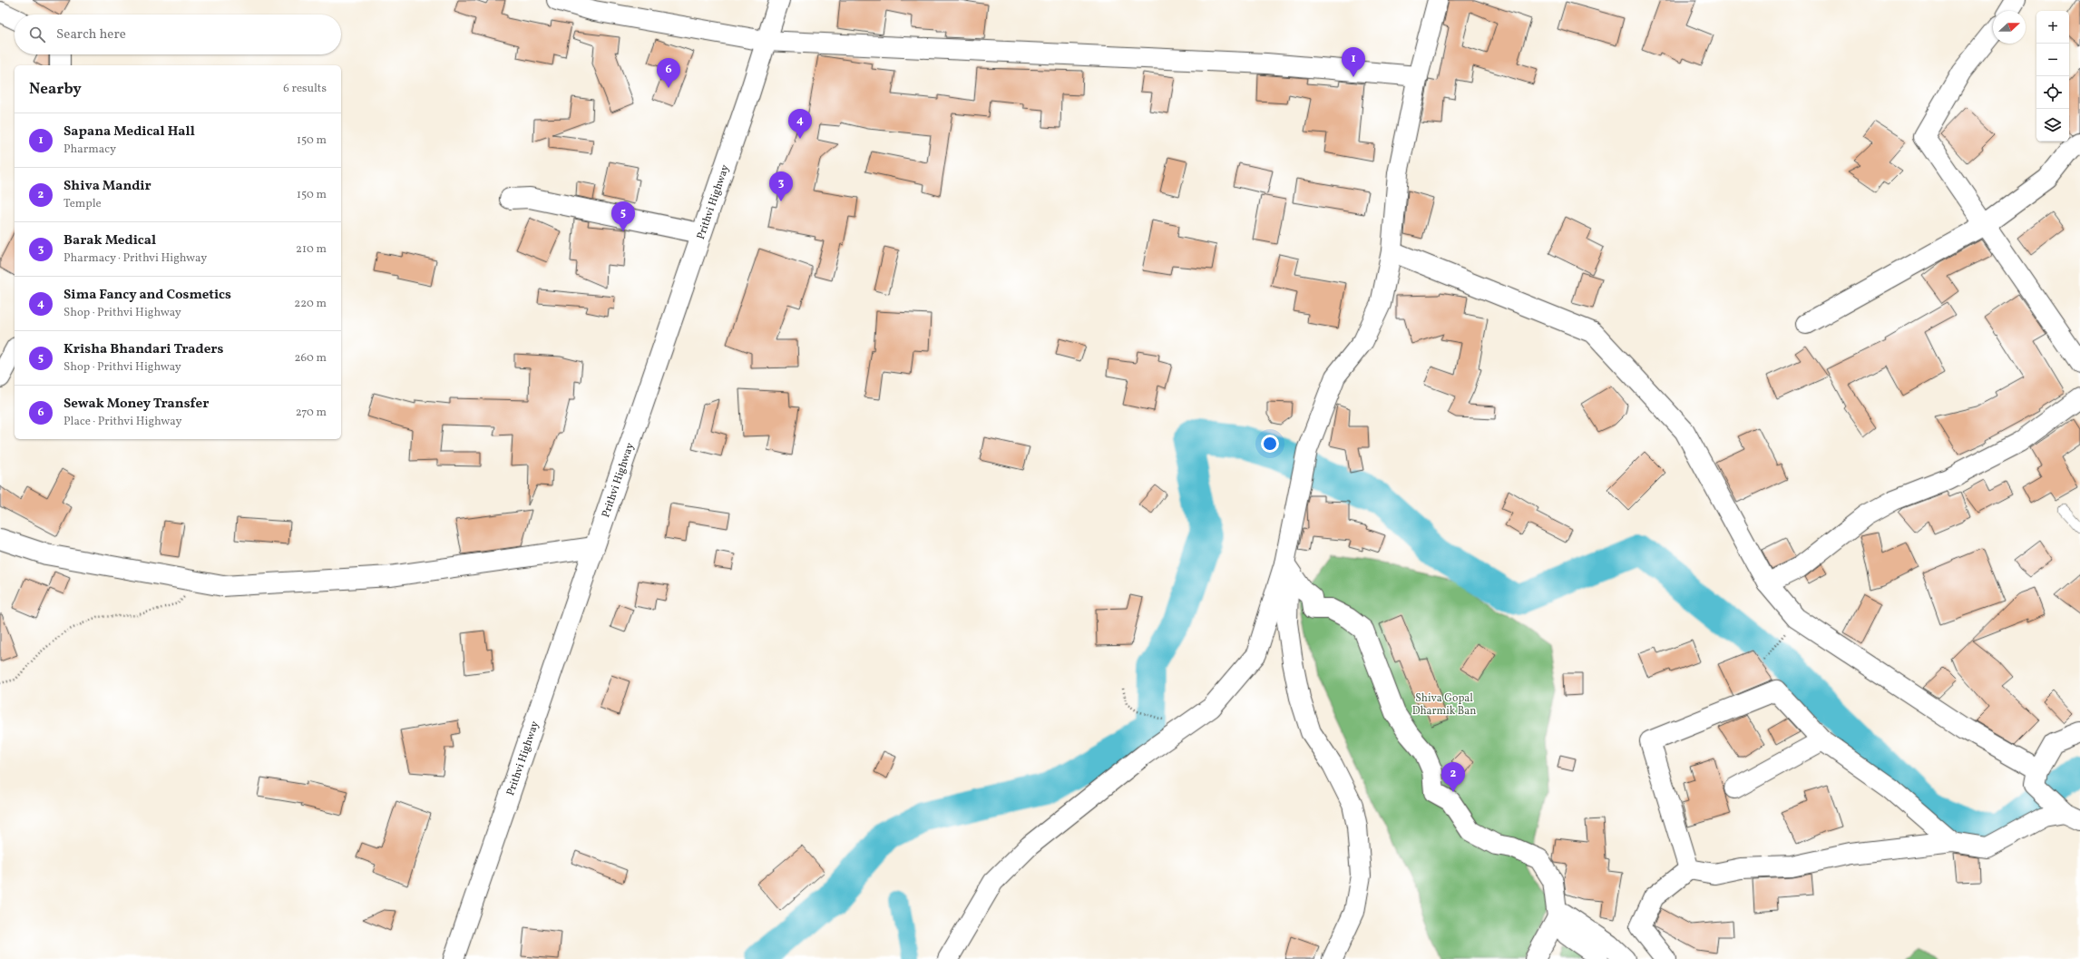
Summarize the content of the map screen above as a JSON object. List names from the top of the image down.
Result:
{
  "streets": {
    "main road": ["Prithvi Highway"]
  },
  "parks": ["Shiva Gopal Dharmik Ban"],
  "north": "right",
  "page": {
    "map_buttons": ["+", "−"],
    "search": "Search here",
    "pins": [
      "1",
      "6",
      "4",
      "3",
      "5",
      "2"
    ],
    "heading": ["Nearby", "6 results"],
    "list": [
      {
        "mark": "1",
        "name": "Sapana Medical Hall",
        "note": "Pharmacy",
        "value": "150 m"
      },
      {
        "mark": "2",
        "name": "Shiva Mandir",
        "note": "Temple",
        "value": "150 m"
      },
      {
        "mark": "3",
        "name": "Barak Medical",
        "note": "Pharmacy · Prithvi Highway",
        "value": "210 m"
      },
      {
        "mark": "4",
        "name": "Sima Fancy and Cosmetics",
        "note": "Shop · Prithvi Highway",
        "value": "220 m"
      },
      {
        "mark": "5",
        "name": "Krisha Bhandari Traders",
        "note": "Shop · Prithvi Highway",
        "value": "260 m"
      },
      {
        "mark": "6",
        "name": "Sewak Money Transfer",
        "note": "Place · Prithvi Highway",
        "value": "270 m"
      }
    ]
  }
}
